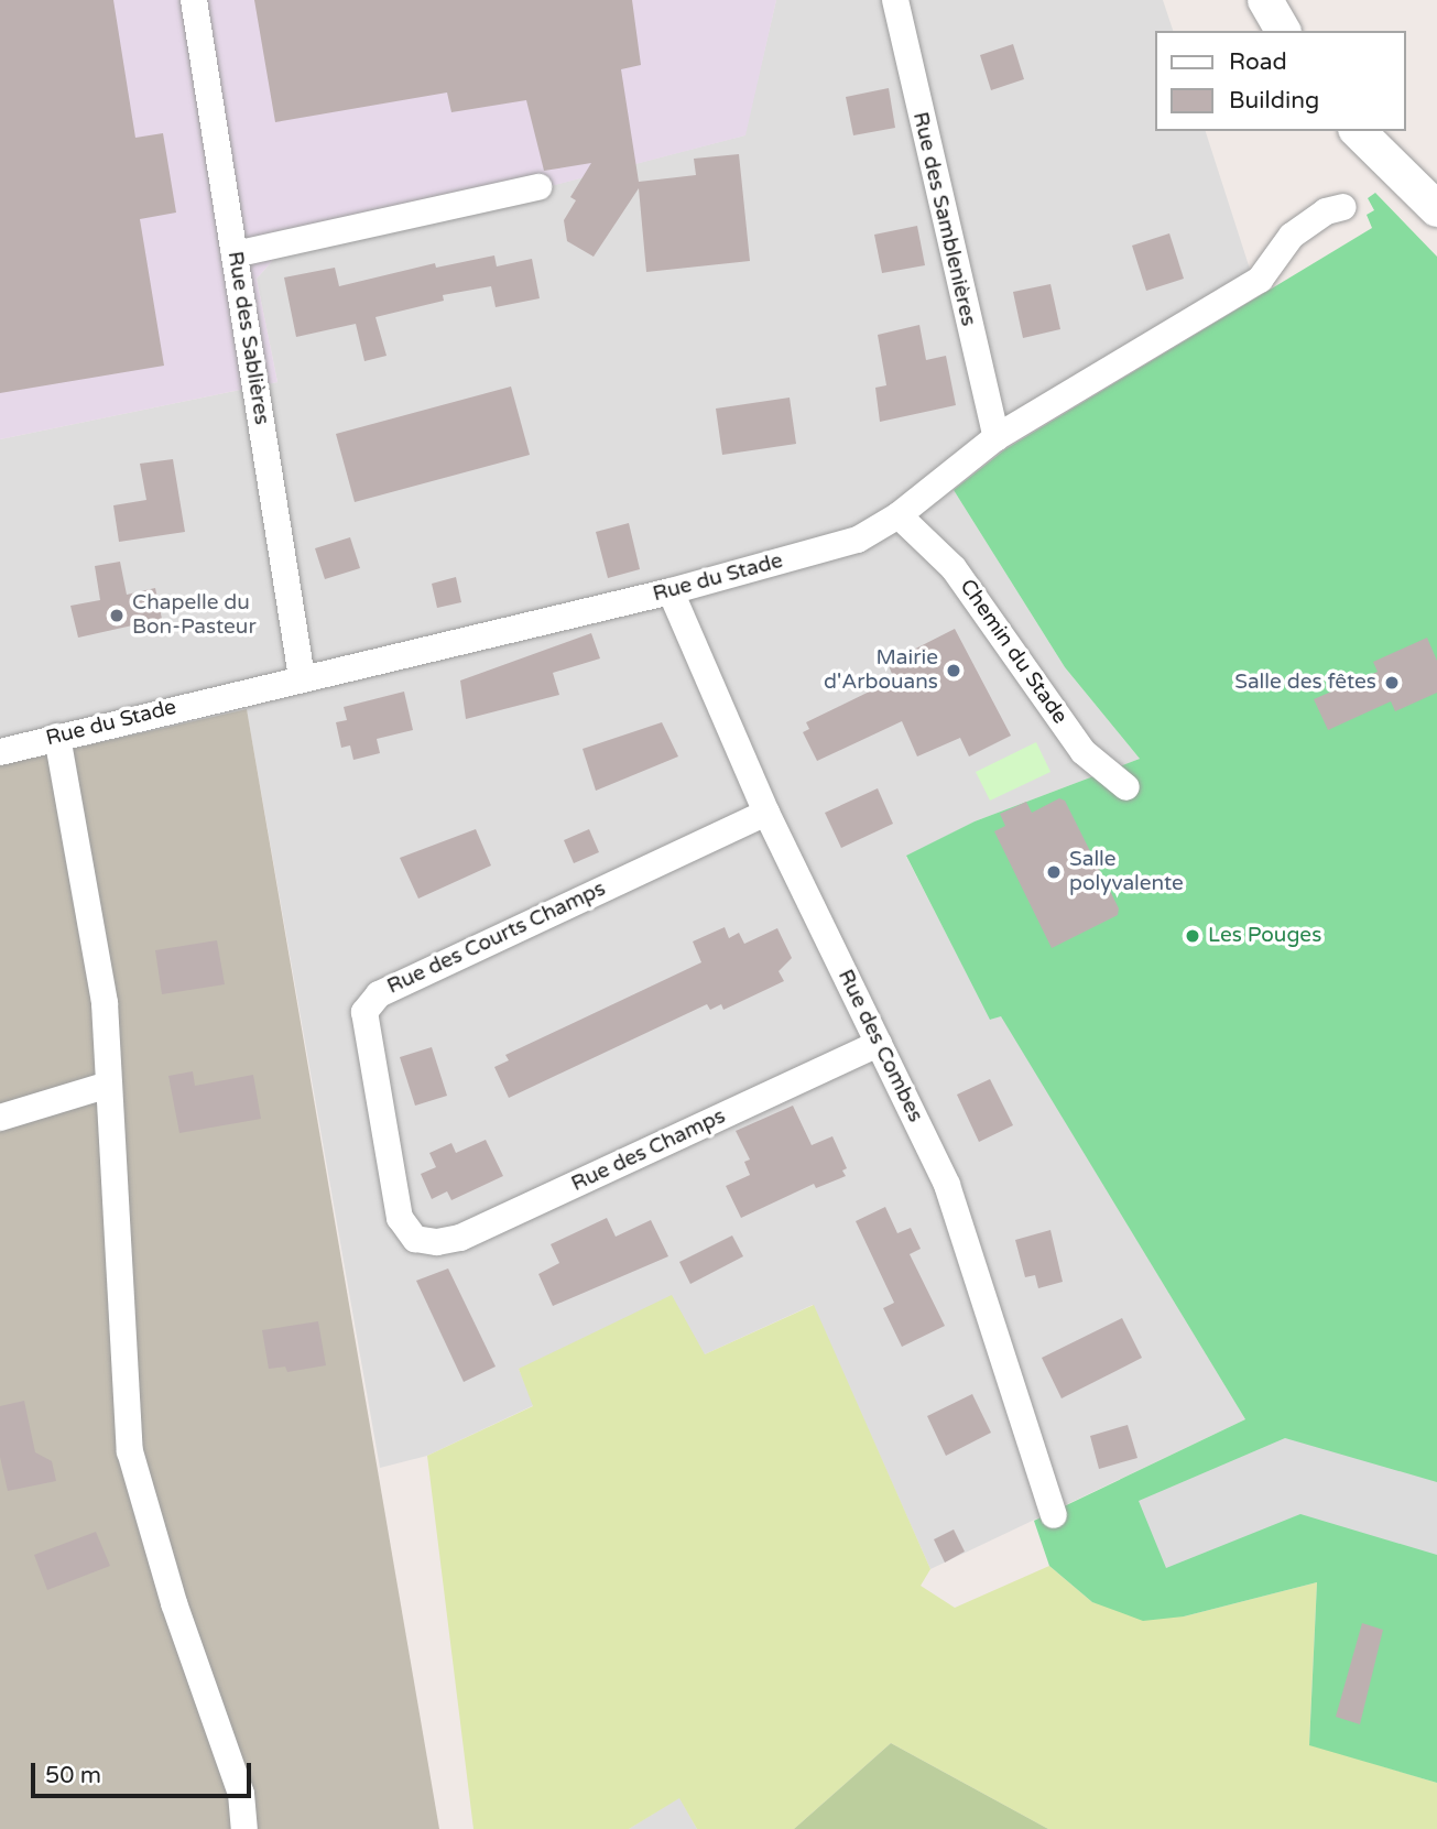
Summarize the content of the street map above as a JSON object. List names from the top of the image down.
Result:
{
  "streets": {
    "street": [
      "Rue des Samblenières",
      "Rue des Sablières",
      "Rue du Stade",
      "Chemin du Stade",
      "Rue des Courts Champs",
      "Rue des Combes",
      "Rue des Champs"
    ]
  },
  "crossings": [
    ["Rue des Samblenières", "Rue du Stade"],
    ["Rue des Sablières", "Rue du Stade"],
    ["Rue du Stade", "Chemin du Stade"],
    ["Rue du Stade", "Rue des Combes"],
    ["Rue des Courts Champs", "Rue des Combes"],
    ["Rue des Courts Champs", "Rue des Champs"],
    ["Rue des Combes", "Rue des Champs"]
  ],
  "places": [
    "Chapelle du Bon-Pasteur",
    "Mairie d'Arbouans",
    "Salle des fêtes",
    "Salle polyvalente",
    "Les Pouges"
  ],
  "legend": ["Road", "Building"],
  "scale_bar": "50 m"
}
